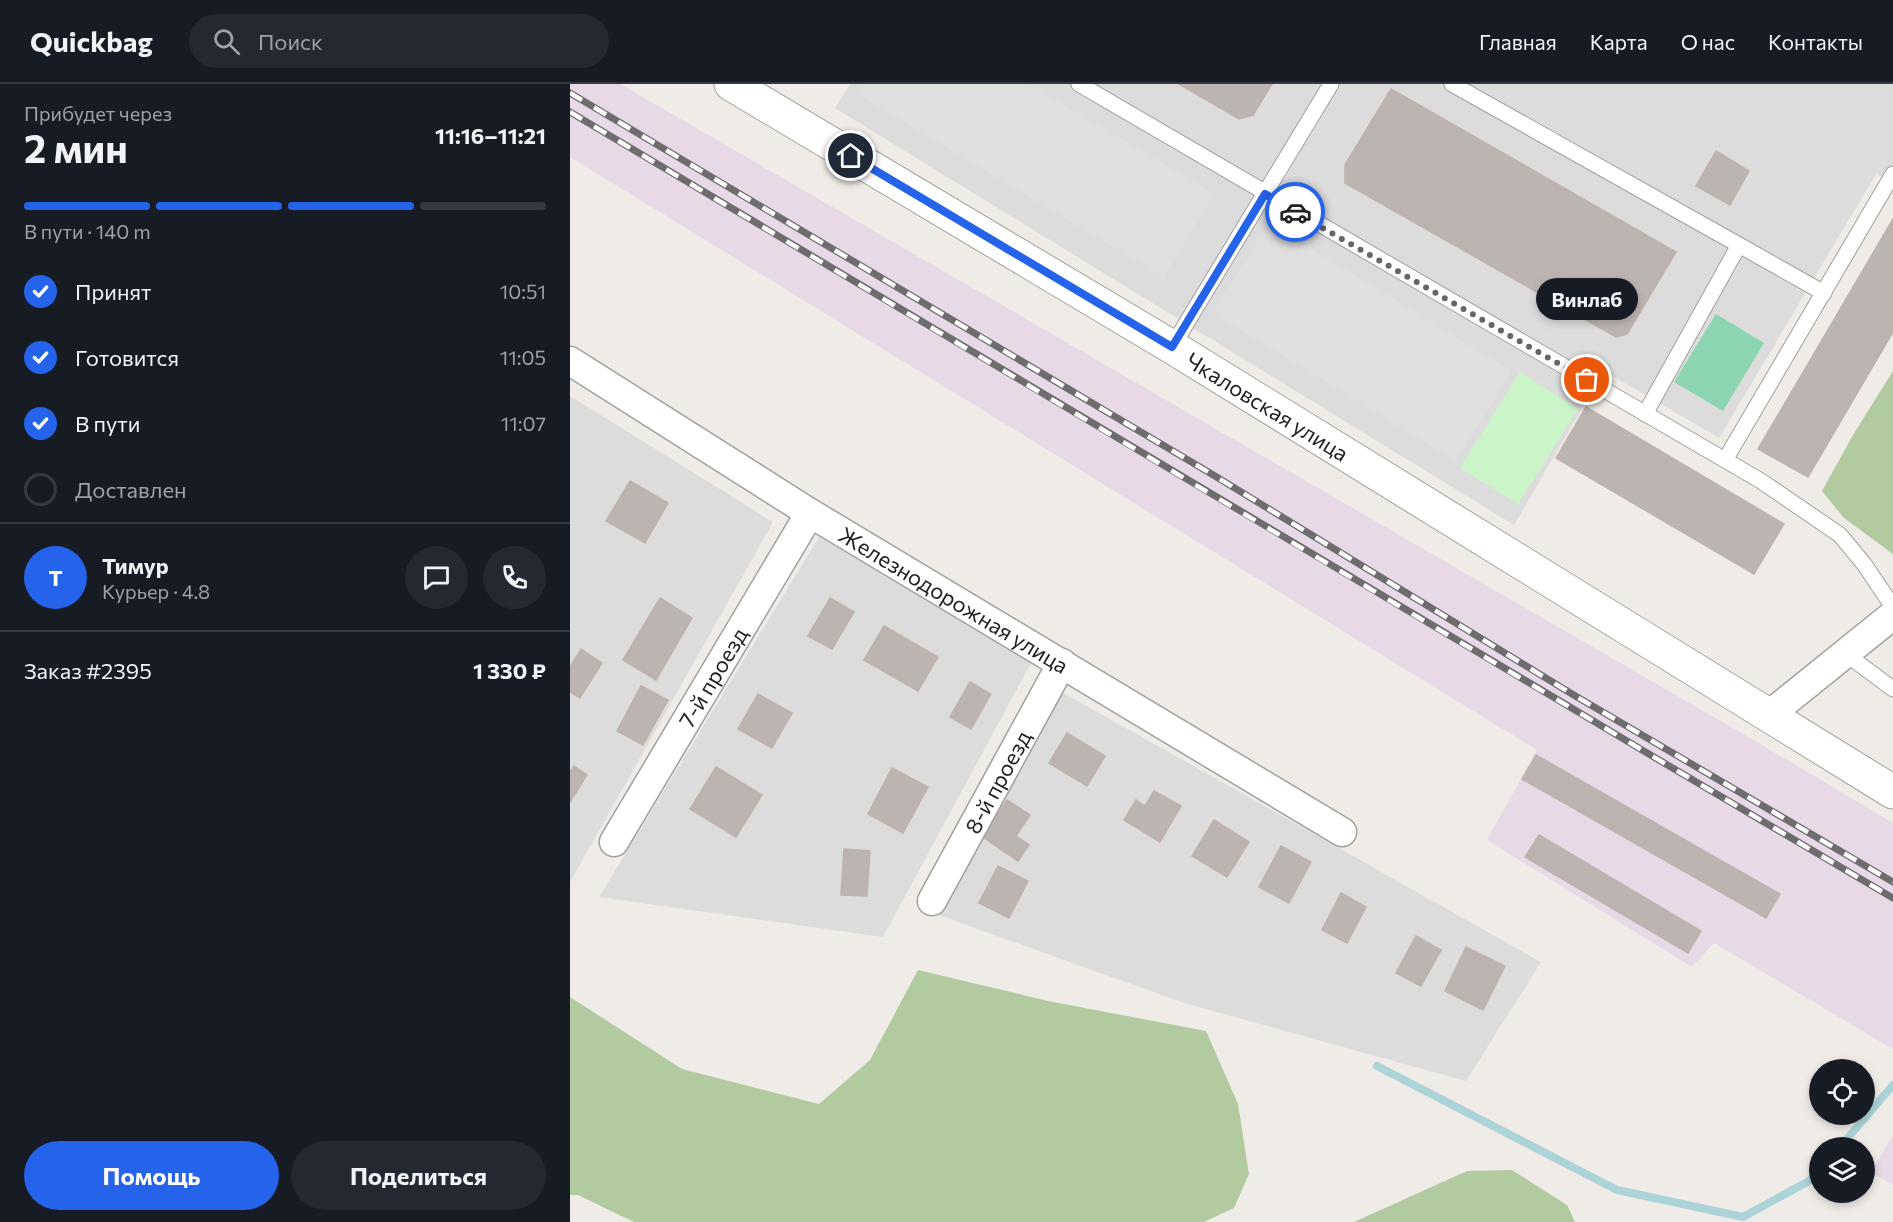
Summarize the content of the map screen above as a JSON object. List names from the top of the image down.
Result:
{
  "streets": {
    "street": [
      "Чкаловская улица",
      "Железнодорожная улица",
      "7-й проезд",
      "8-й проезд"
    ]
  },
  "crossings": [
    ["Железнодорожная улица", "7-й проезд"],
    ["Железнодорожная улица", "8-й проезд"]
  ],
  "places": ["Винлаб"],
  "page": {
    "header": "Quickbag",
    "search": "Поиск",
    "nav": [
      "Главная",
      "Карта",
      "О нас",
      "Контакты"
    ],
    "heading": ["2 мин", "Прибудет через", "11:16–11:21"],
    "panel": [
      "Тимур",
      "Курьер · 4.8",
      "Заказ #2395",
      "1 330 ₽"
    ],
    "bar": "В пути · 140 m",
    "list": [
      ["Принят", "10:51"],
      ["Готовится", "11:05"],
      ["В пути", "11:07"],
      "Доставлен"
    ],
    "bubble": "Винлаб",
    "round": "Т",
    "buttons": ["Помощь", "Поделиться"]
  }
}
